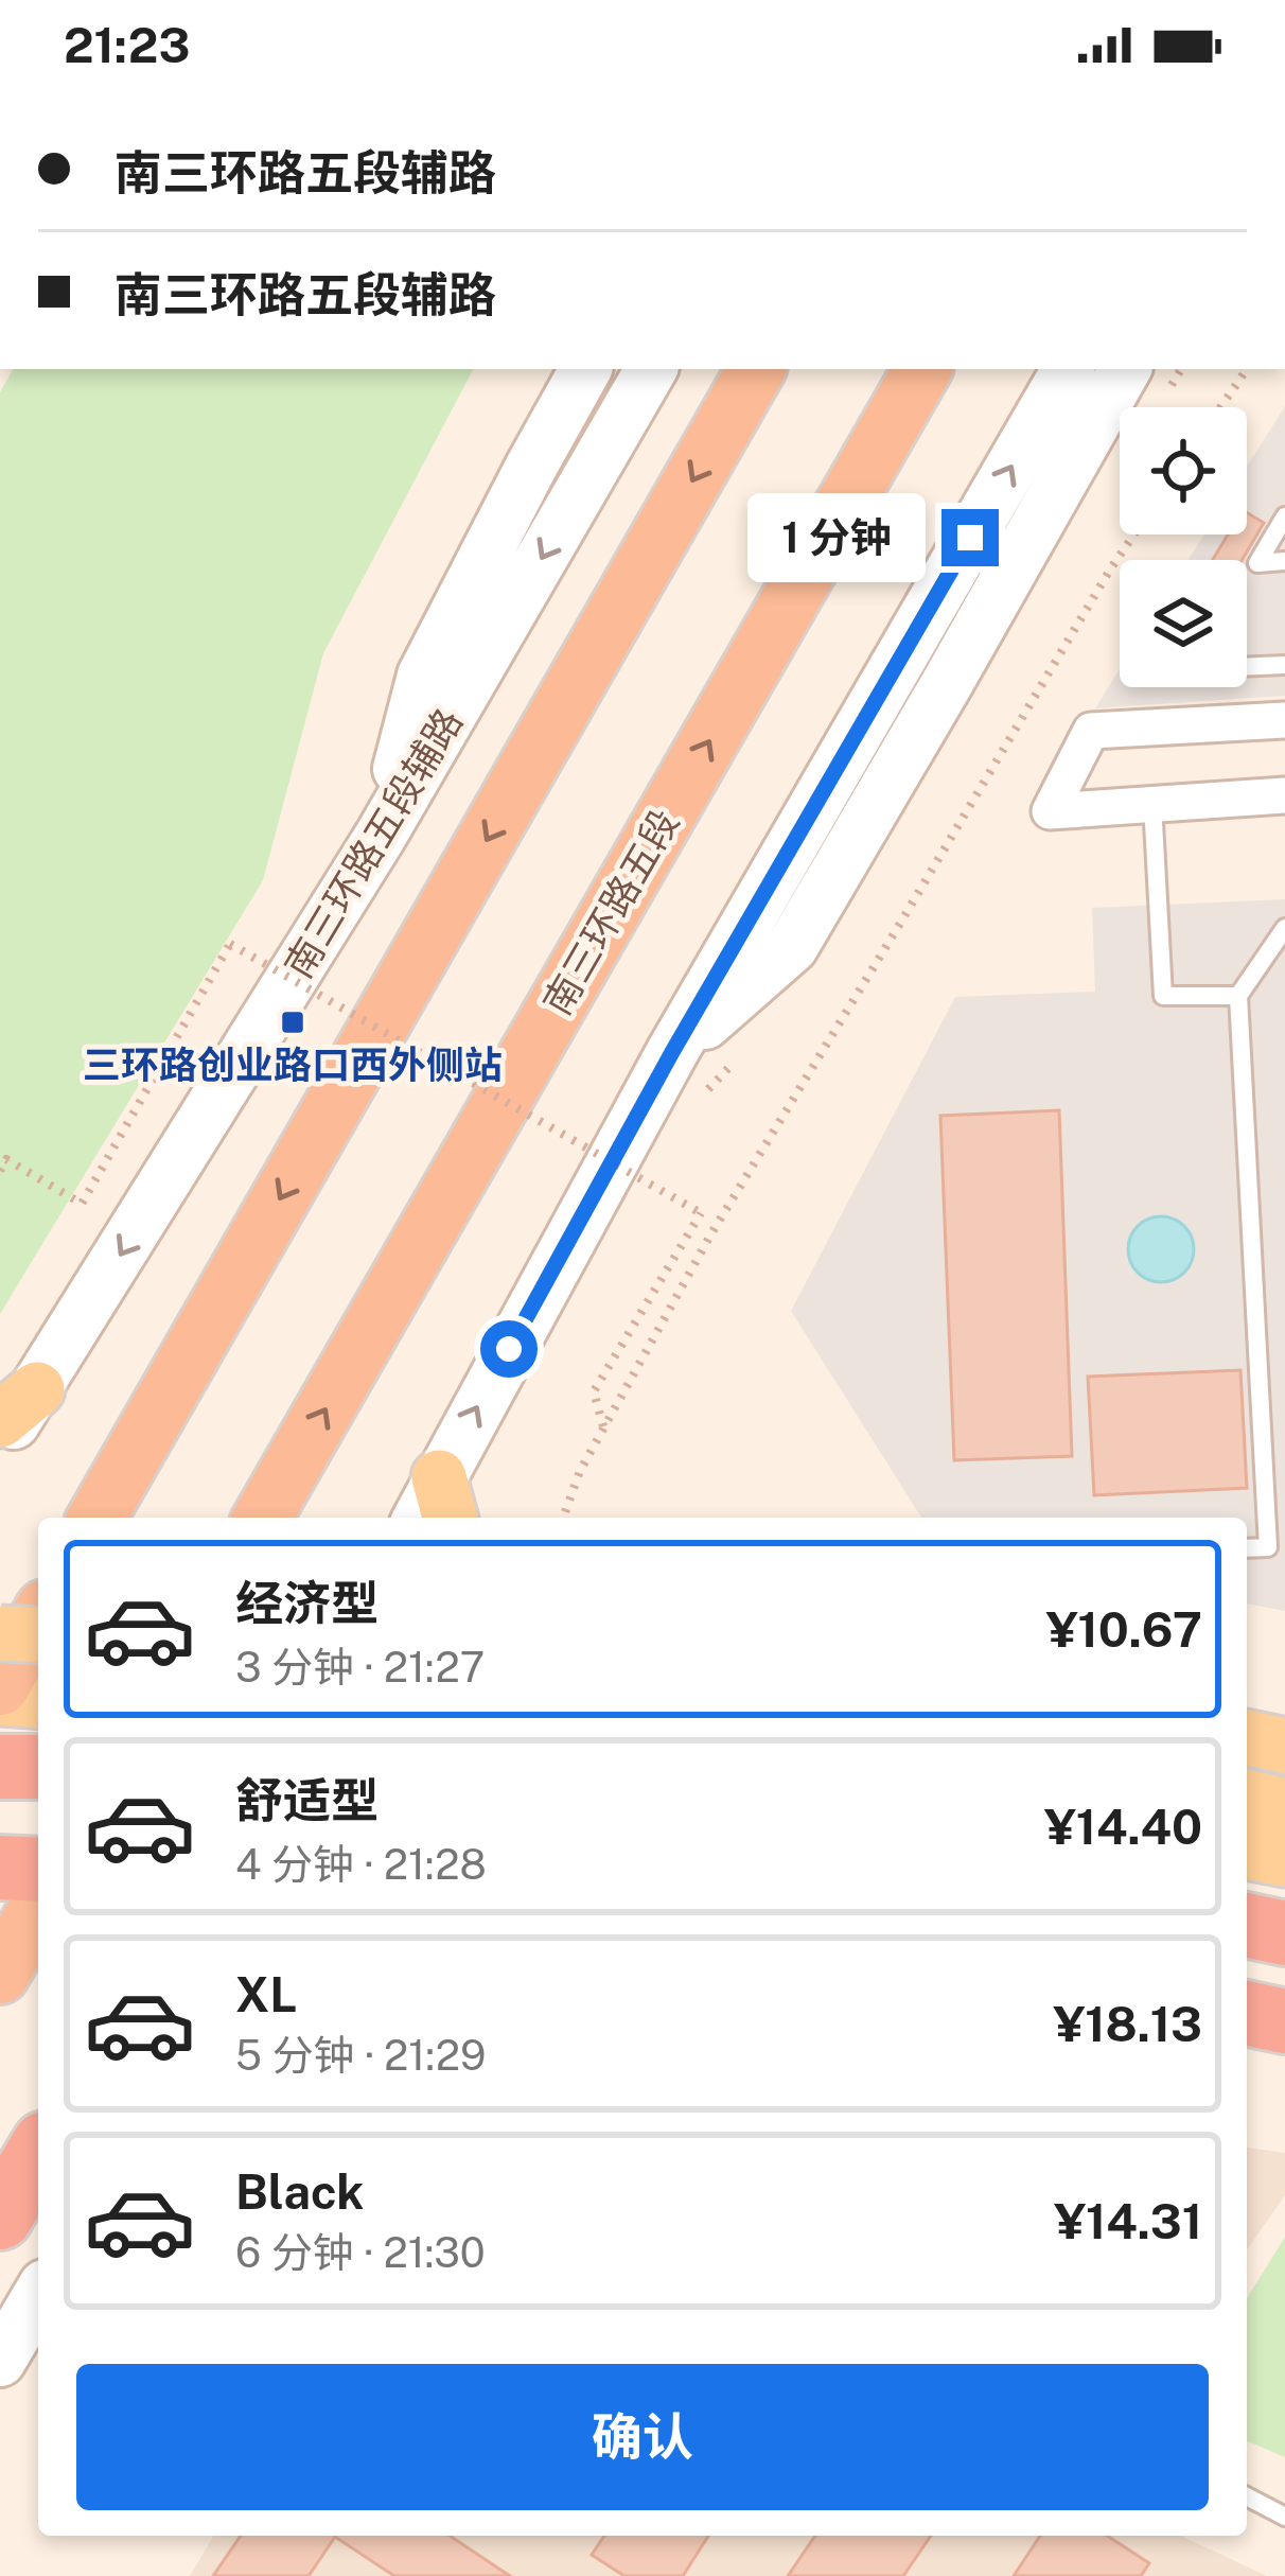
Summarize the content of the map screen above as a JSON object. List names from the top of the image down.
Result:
{
  "streets": {
    "highway": ["南三环路五段"],
    "main road": ["南三环路五段辅路"]
  },
  "places": {
    "transit": ["三环路创业路口西外侧站"]
  },
  "page": {
    "status": "21:23",
    "banner": ["南三环路五段辅路", "南三环路五段辅路"],
    "bubble": "1 分钟",
    "list": [
      {
        "name": "经济型",
        "note": "3 分钟 · 21:27",
        "value": "¥10.67"
      },
      {
        "name": "舒适型",
        "note": "4 分钟 · 21:28",
        "value": "¥14.40"
      },
      {
        "name": "XL",
        "note": "5 分钟 · 21:29",
        "value": "¥18.13"
      },
      {
        "name": "Black",
        "note": "6 分钟 · 21:30",
        "value": "¥14.31"
      }
    ],
    "buttons": "确认"
  }
}
